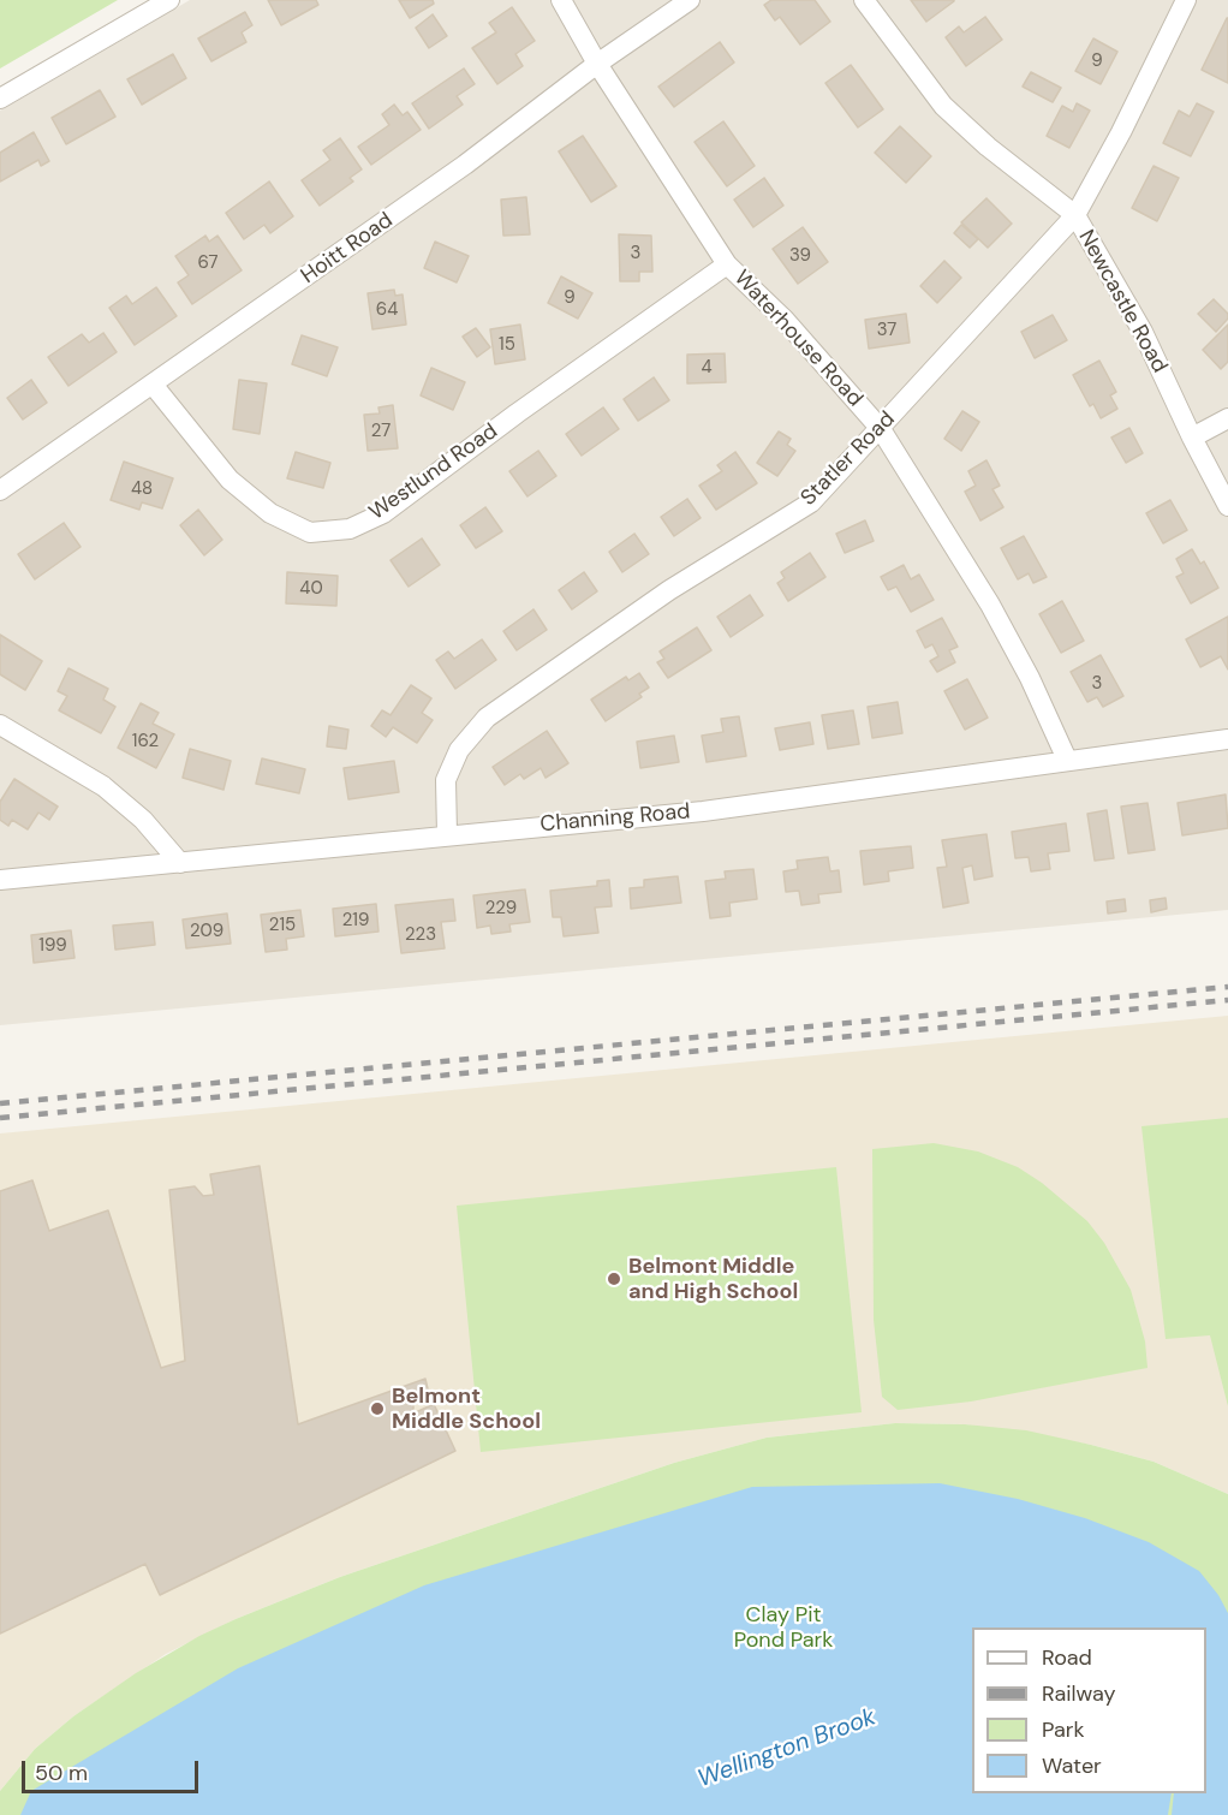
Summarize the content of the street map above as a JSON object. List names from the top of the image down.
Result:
{
  "streets": {
    "street": [
      "Hoitt Road",
      "Newcastle Road",
      "Waterhouse Road",
      "Statler Road",
      "Westlund Road",
      "Channing Road"
    ]
  },
  "crossings": [
    ["Hoitt Road", "Waterhouse Road"],
    ["Hoitt Road", "Westlund Road"],
    ["Newcastle Road", "Statler Road"],
    ["Waterhouse Road", "Statler Road"],
    ["Waterhouse Road", "Westlund Road"],
    ["Waterhouse Road", "Channing Road"],
    ["Statler Road", "Channing Road"]
  ],
  "water": ["Wellington Brook"],
  "parks": ["Clay Pit Pond Park"],
  "places": ["Belmont Middle and High School", "Belmont Middle School"],
  "house_numbers": [
    "9",
    "3",
    "39",
    "67",
    "9",
    "64",
    "37",
    "15",
    "4",
    "27",
    "48",
    "40",
    "3",
    "162",
    "229",
    "219",
    "215",
    "209",
    "223",
    "199"
  ],
  "legend": [
    "Road",
    "Railway",
    "Park",
    "Water"
  ],
  "scale_bar": "50 m"
}
